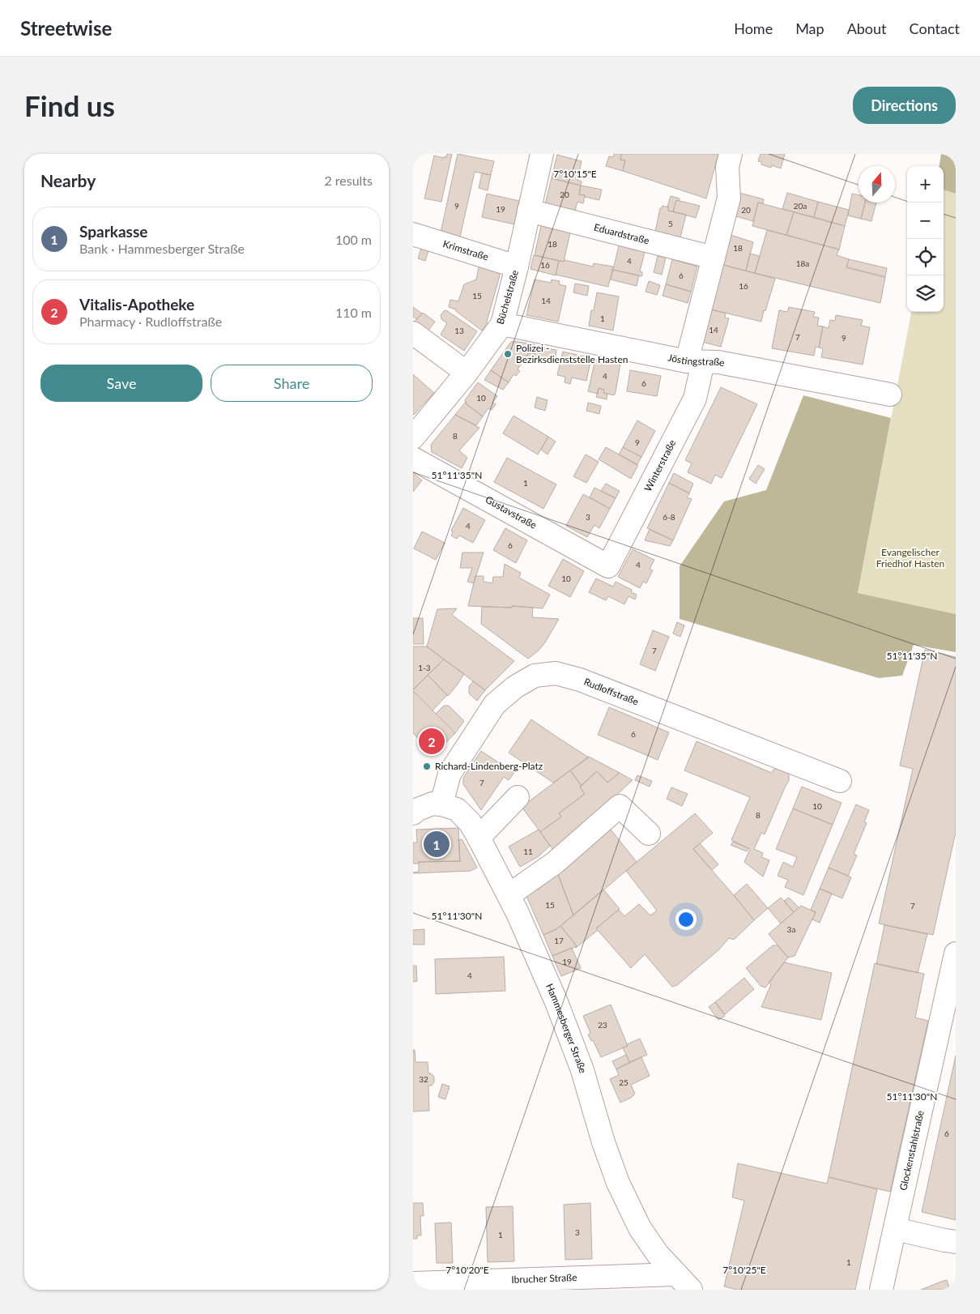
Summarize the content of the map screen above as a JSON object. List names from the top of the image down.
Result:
{
  "streets": {
    "street": [
      "Eduardstraße",
      "Krimstraße",
      "Büchelstraße",
      "Jöstingstraße",
      "Winterstraße",
      "Gustavstraße",
      "Rudloffstraße",
      "Hammesberger Straße",
      "Glockenstahlstraße",
      "Ibrucher Straße"
    ]
  },
  "crossings": [
    ["Eduardstraße", "Büchelstraße"],
    ["Eduardstraße", "Winterstraße"],
    ["Krimstraße", "Büchelstraße"],
    ["Büchelstraße", "Jöstingstraße"],
    ["Jöstingstraße", "Winterstraße"],
    ["Winterstraße", "Gustavstraße"],
    ["Rudloffstraße", "Hammesberger Straße"],
    ["Hammesberger Straße", "Ibrucher Straße"]
  ],
  "parks": ["Evangelischer Friedhof Hasten"],
  "places": ["Polizei - Bezirksdienststelle Hasten", "Richard-Lindenberg-Platz"],
  "house_numbers": [
    "20",
    "9",
    "20a",
    "19",
    "20",
    "5",
    "18",
    "18",
    "4",
    "18a",
    "16",
    "6",
    "16",
    "15",
    "14",
    "1",
    "14",
    "13",
    "7",
    "9",
    "4",
    "6",
    "10",
    "8",
    "9",
    "1",
    "3",
    "6-8",
    "4",
    "6",
    "4",
    "10",
    "7",
    "1-3",
    "6",
    "7",
    "10",
    "8",
    "11",
    "15",
    "7",
    "3a",
    "17",
    "19",
    "4",
    "23",
    "32",
    "25",
    "6",
    "3",
    "1",
    "1"
  ],
  "north": "top",
  "page": {
    "header": "Streetwise",
    "nav": [
      "Home",
      "Map",
      "About",
      "Contact"
    ],
    "buttons": [
      "Directions",
      ["Save", "Share"]
    ],
    "title": "Find us",
    "heading": ["Nearby", "2 results"],
    "map_buttons": ["+", "−"],
    "list": [
      {
        "mark": "1",
        "name": "Sparkasse",
        "note": "Bank · Hammesberger Straße",
        "value": "100 m"
      },
      {
        "mark": "2",
        "name": "Vitalis-Apotheke",
        "note": "Pharmacy · Rudloffstraße",
        "value": "110 m"
      }
    ],
    "pins": ["2", "1"]
  },
  "coordinates": [
    "7°10'15\"E",
    "51°11'35\"N",
    "51°11'30\"N",
    "7°10'20\"E",
    "7°10'25\"E"
  ]
}
